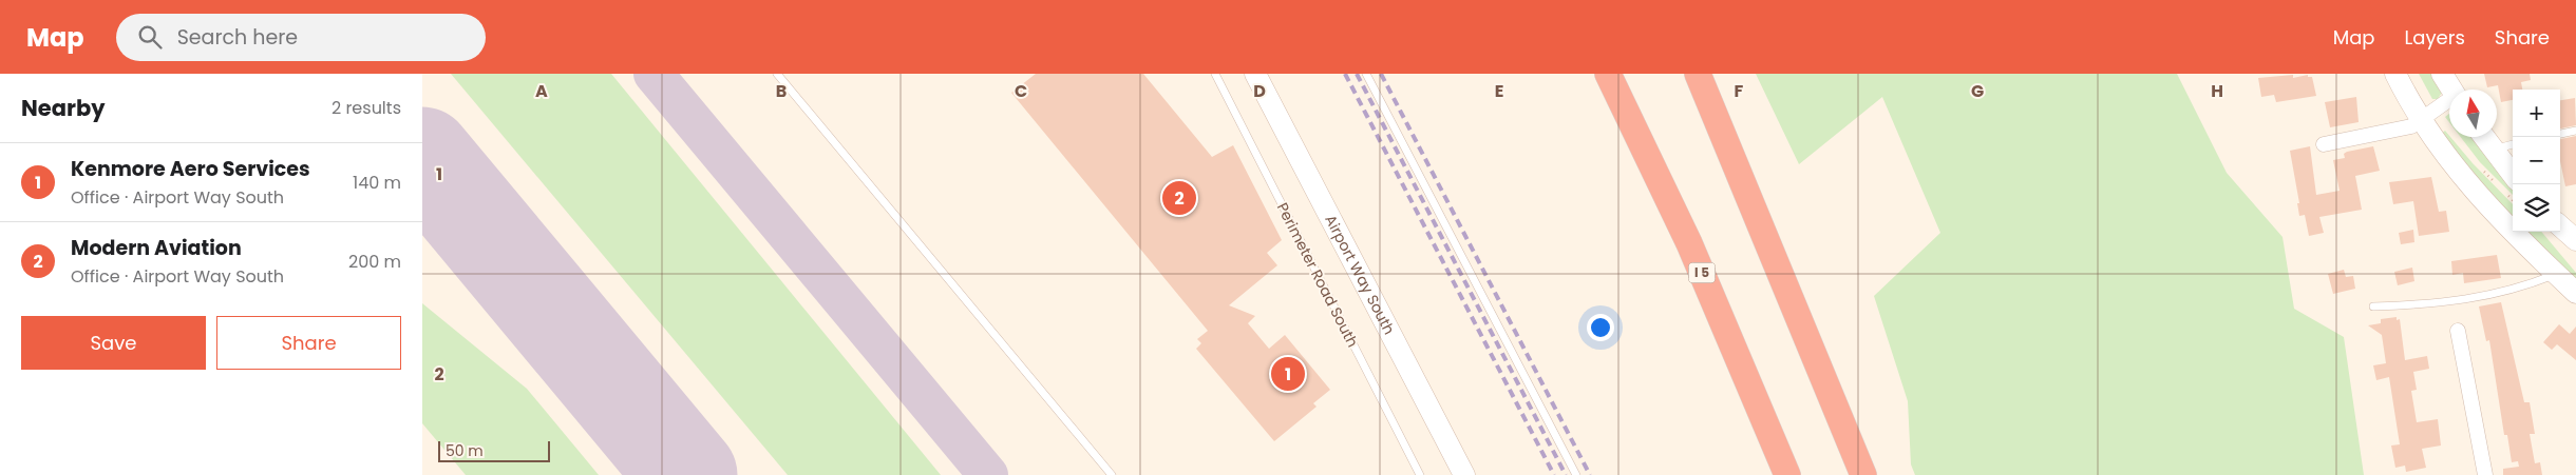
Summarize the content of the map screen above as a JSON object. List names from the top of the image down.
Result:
{
  "streets": {
    "highway": ["I 5"],
    "main road": ["Airport Way South"],
    "lane": ["Perimeter Road South"]
  },
  "scale_bar": "50 m",
  "north": "top",
  "page": {
    "header": "Map",
    "search": "Search here",
    "nav": ["Map", "Layers", "Share"],
    "heading": ["Nearby", "2 results"],
    "map_buttons": ["+", "−"],
    "list": [
      {
        "mark": "1",
        "name": "Kenmore Aero Services",
        "note": "Office · Airport Way South",
        "value": "140 m"
      },
      {
        "mark": "2",
        "name": "Modern Aviation",
        "note": "Office · Airport Way South",
        "value": "200 m"
      }
    ],
    "pins": ["2", "1"],
    "buttons": ["Save", "Share"],
    "scale": "50 m"
  },
  "grid": {
    "columns": [
      "A",
      "B",
      "C",
      "D",
      "E",
      "F",
      "G",
      "H"
    ],
    "rows": ["1", "2"]
  }
}
